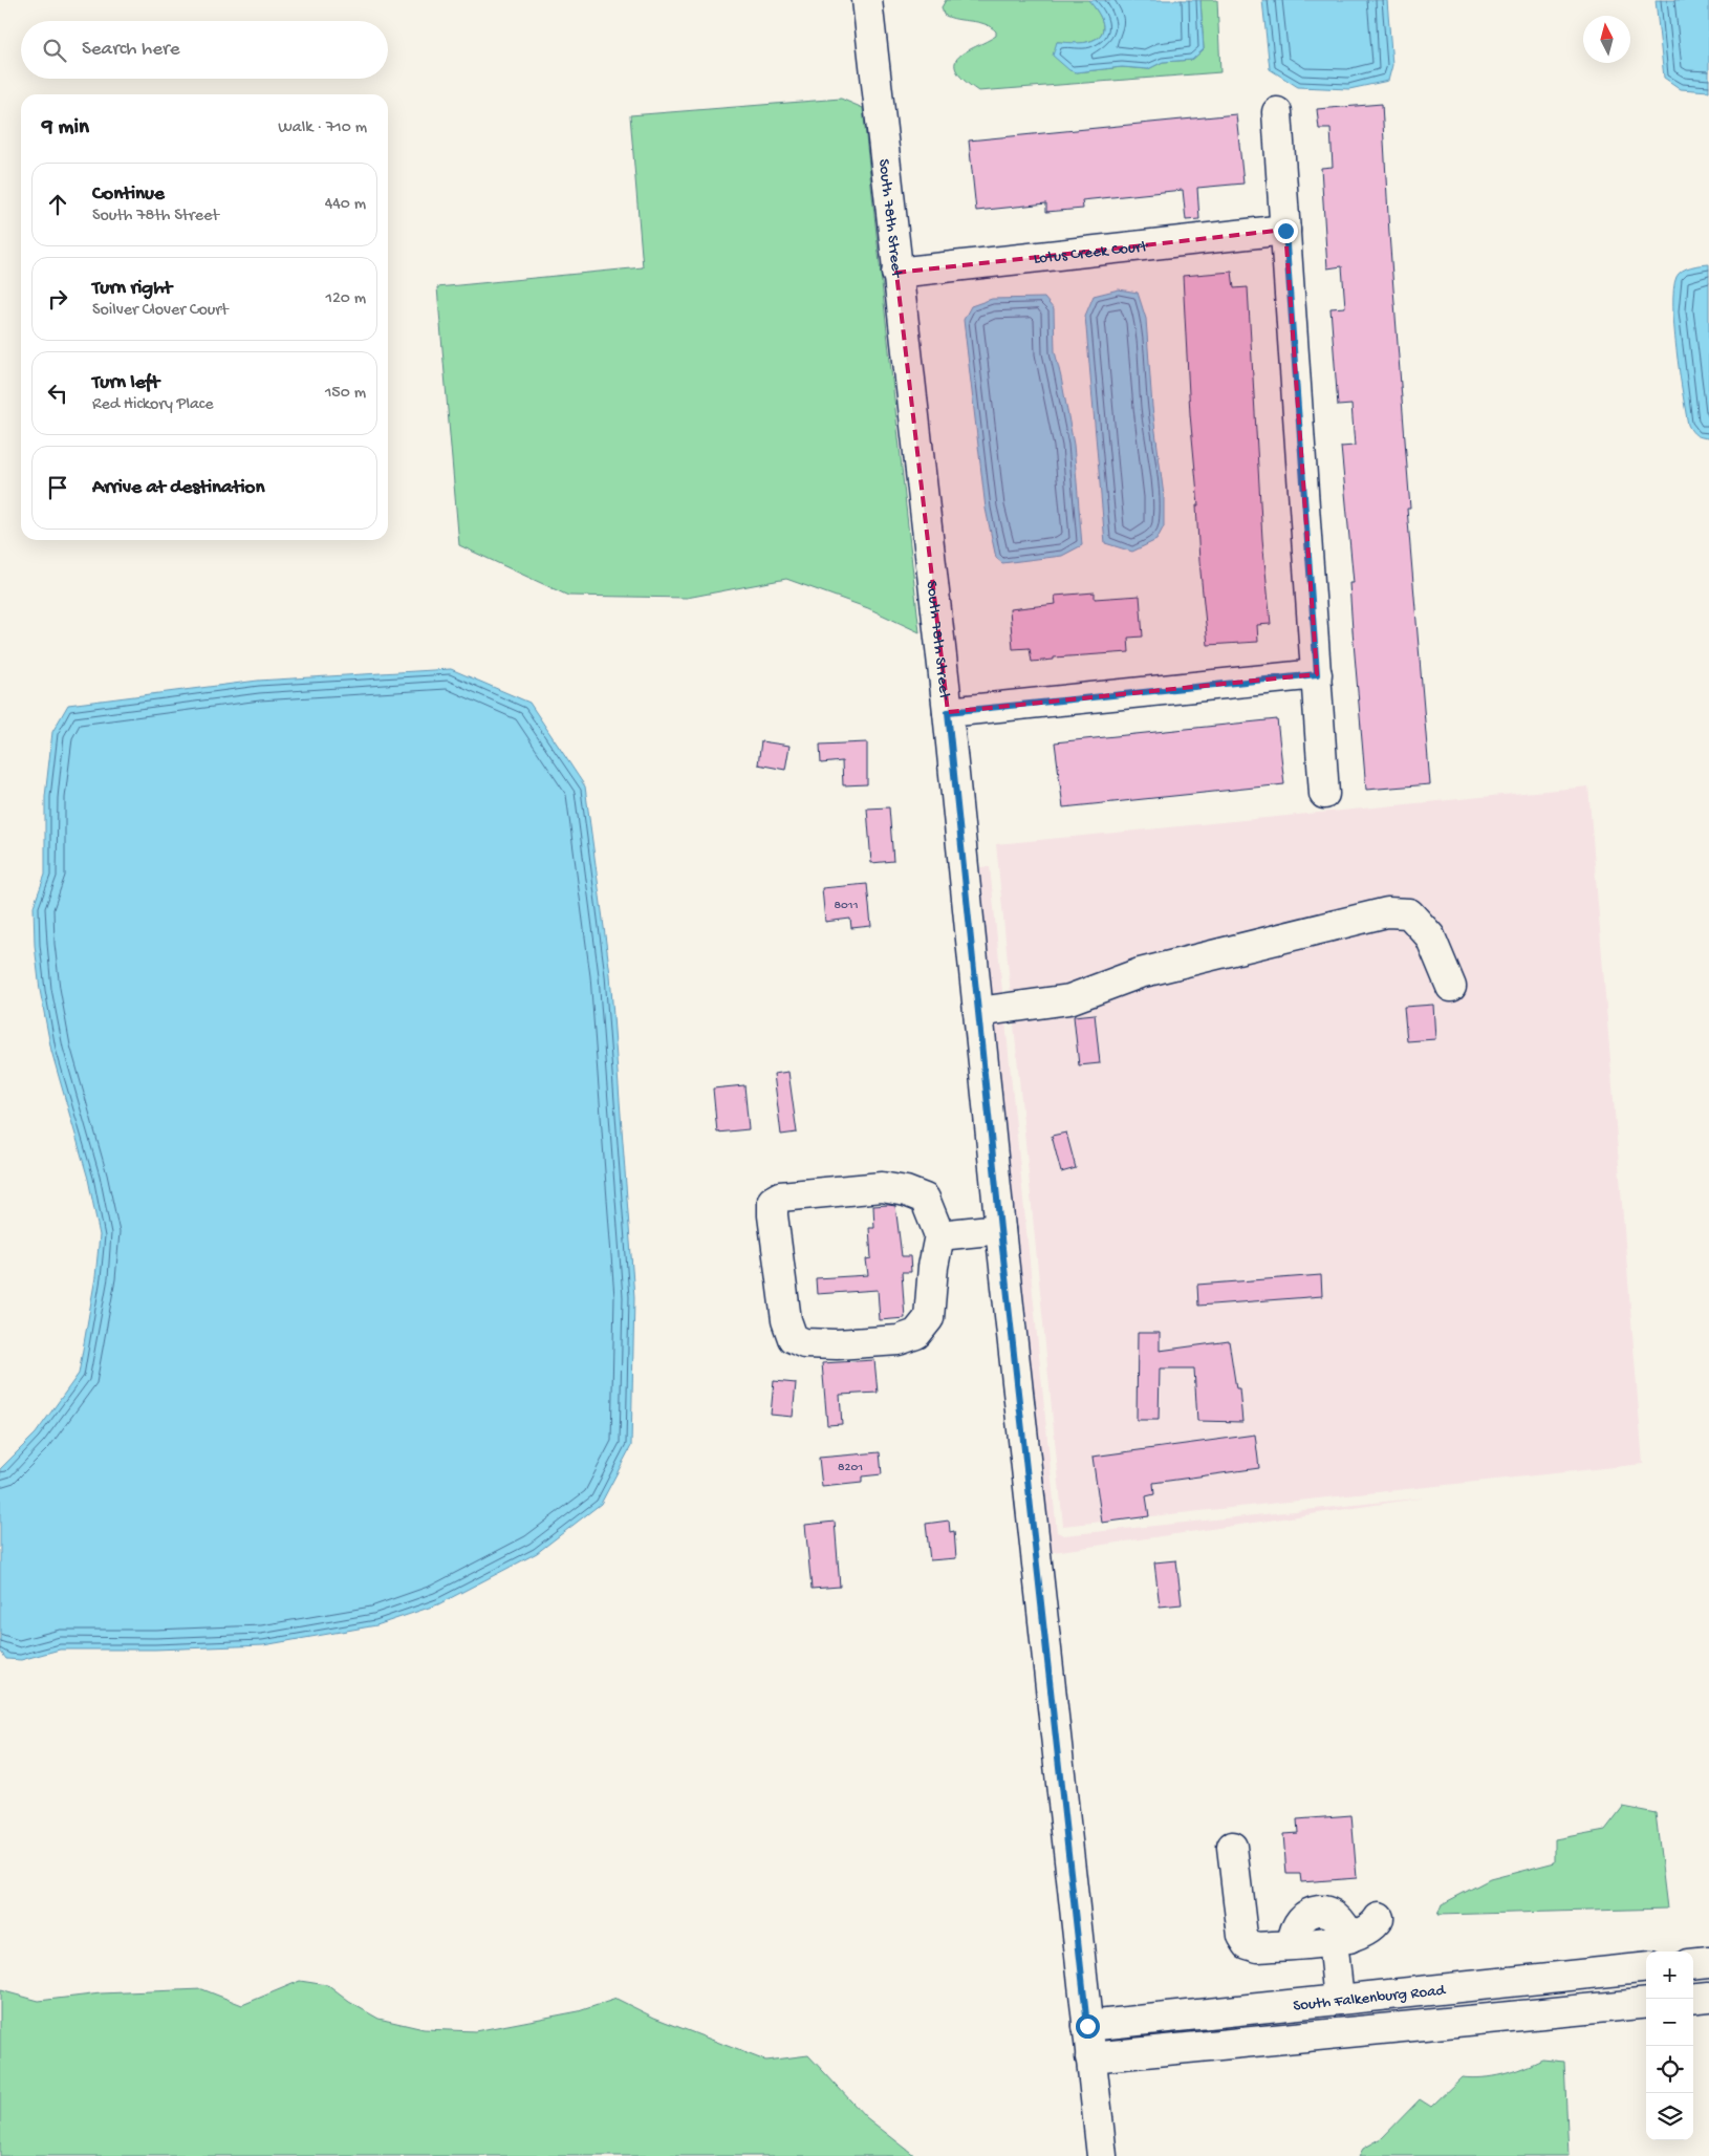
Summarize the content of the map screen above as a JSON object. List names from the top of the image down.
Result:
{
  "streets": {
    "street": ["South 78th Street", "Lotus Creek Court", "South Falkenburg Road"]
  },
  "crossings": [
    ["South 78th Street", "Lotus Creek Court"],
    ["South 78th Street", "South Falkenburg Road"]
  ],
  "house_numbers": ["8011", "8201"],
  "north": "top",
  "page": {
    "search": "Search here",
    "heading": ["9 min", "Walk · 710 m"],
    "list": [
      ["Continue", "South 78th Street", "440 m"],
      ["Turn right", "Soilver Clover Court", "120 m"],
      ["Turn left", "Red Hickory Place", "150 m"],
      "Arrive at destination"
    ],
    "map_buttons": ["+", "−"]
  }
}
